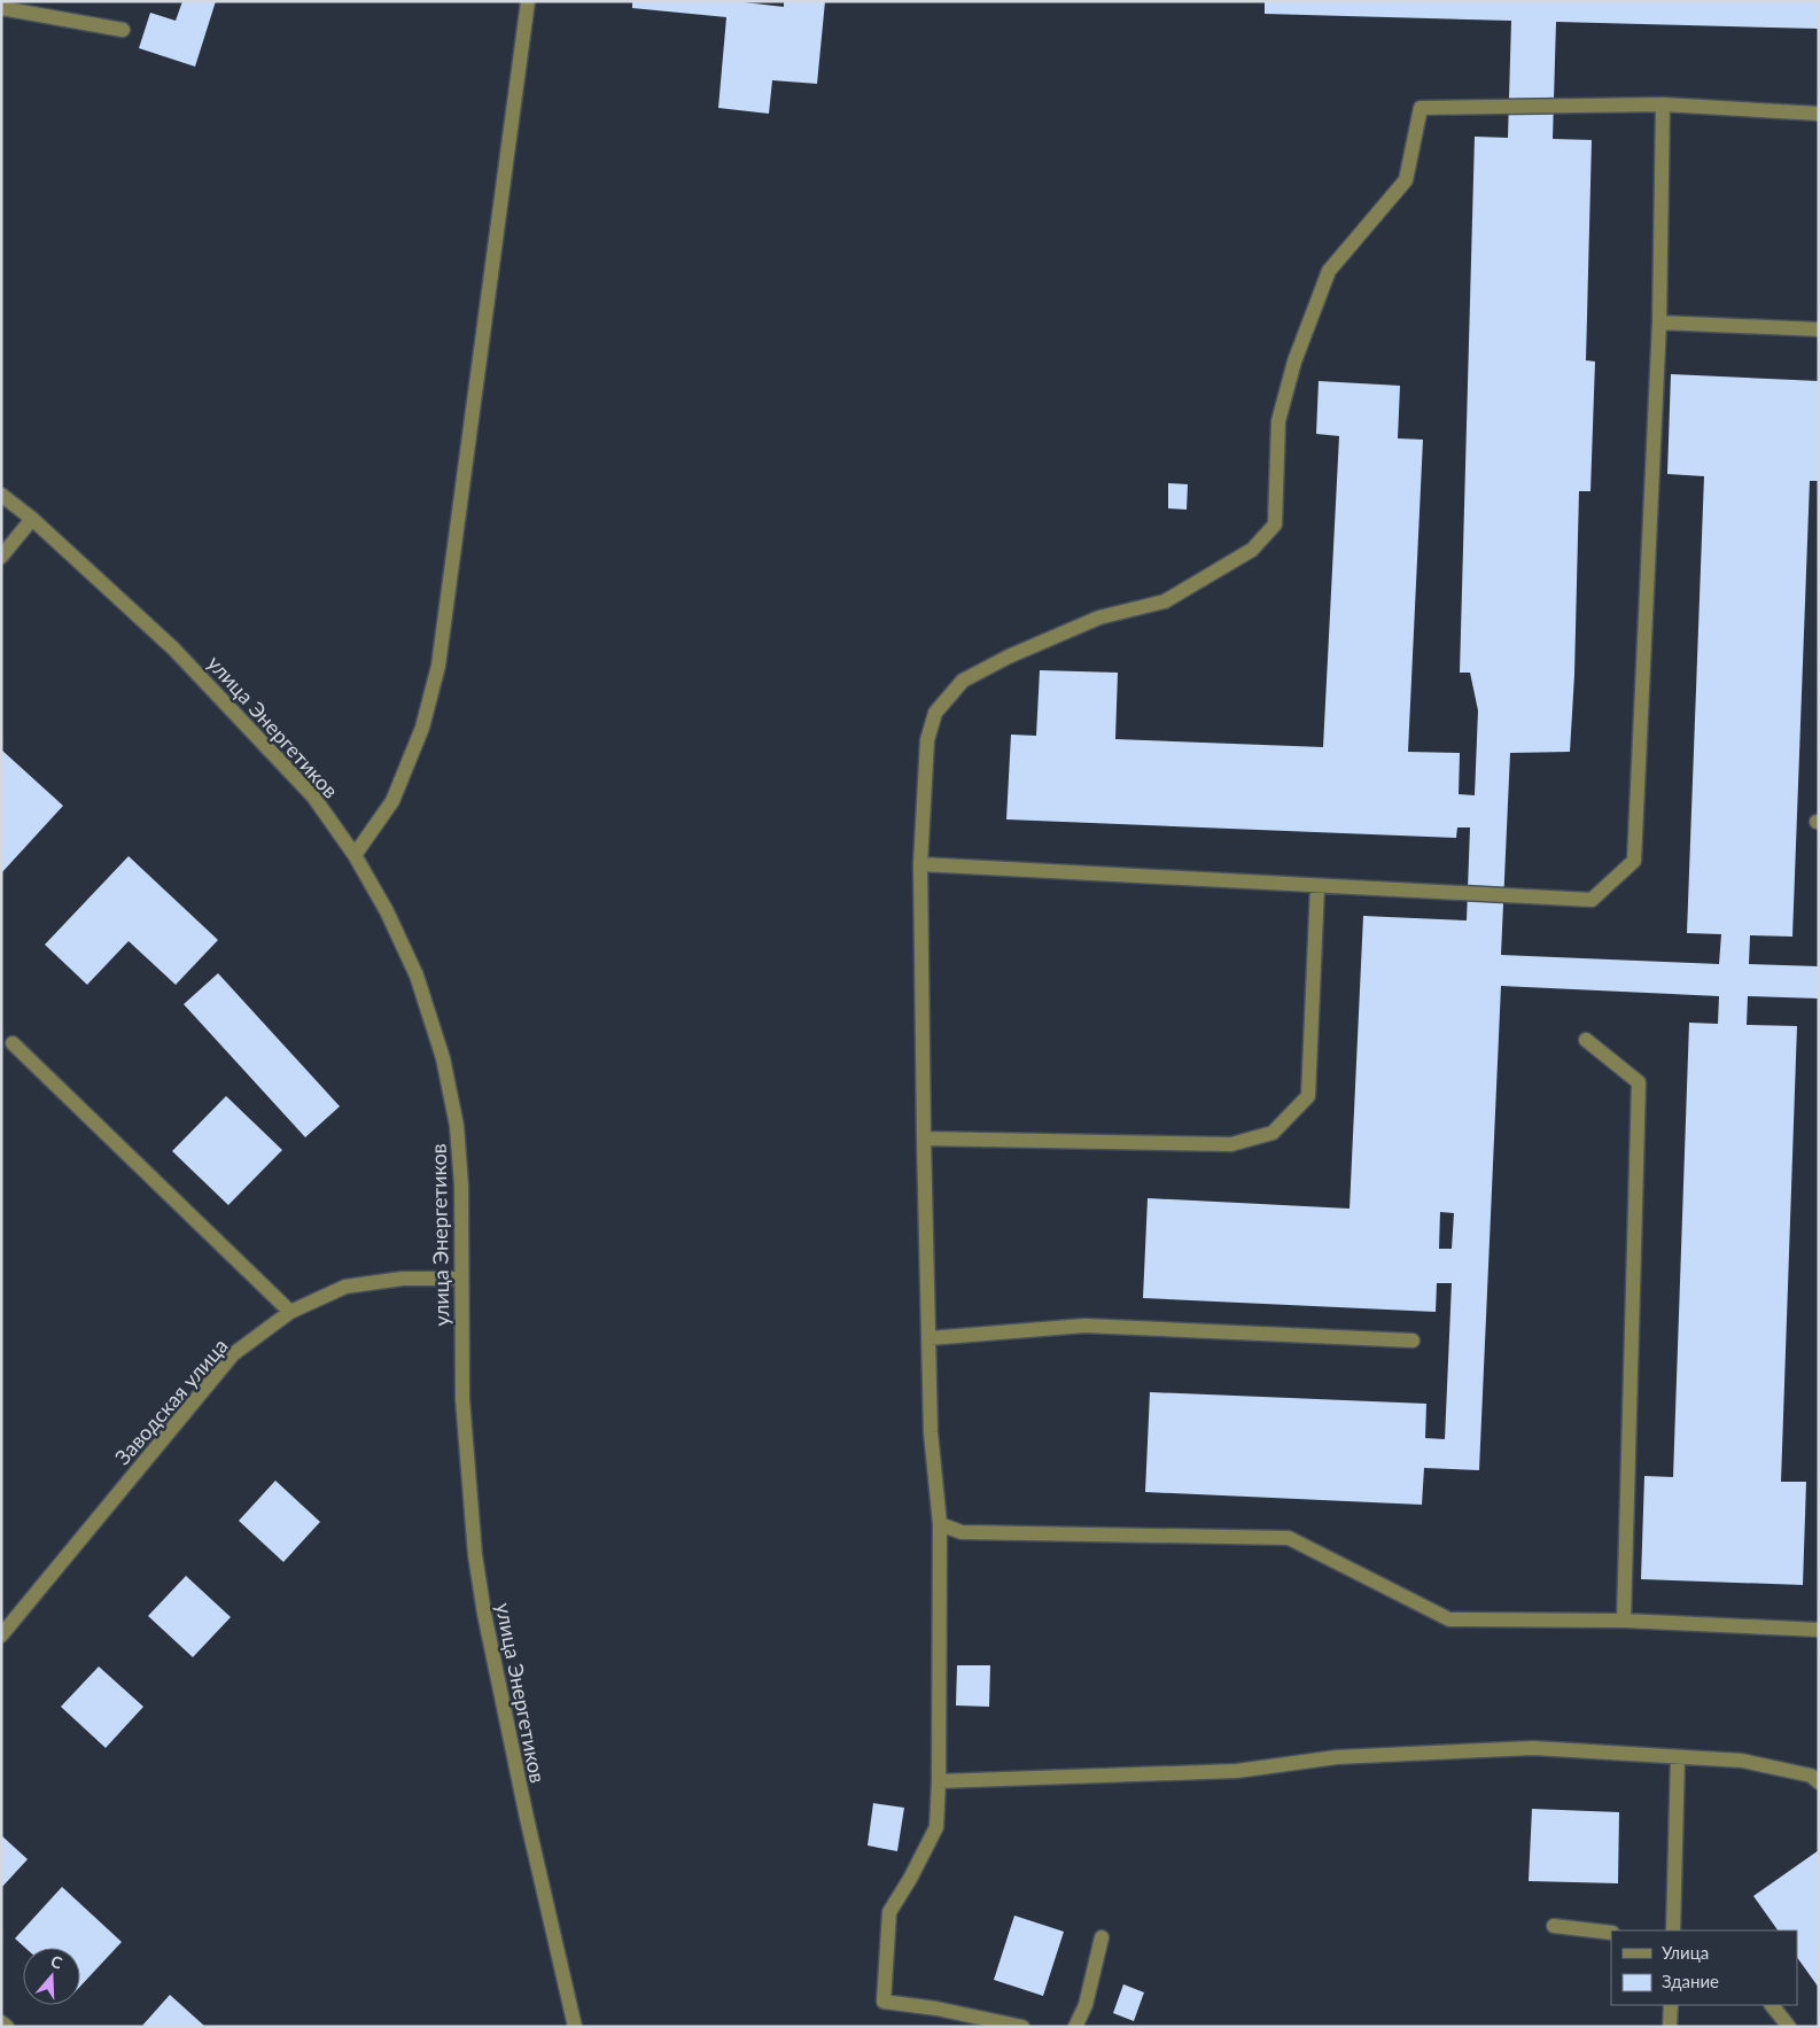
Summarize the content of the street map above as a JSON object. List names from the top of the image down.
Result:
{
  "streets": {
    "street": ["улица Энергетиков", "Заводская улица"]
  },
  "crossings": [
    ["улица Энергетиков", "Заводская улица"]
  ],
  "legend": ["Улица", "Здание"],
  "north": "top"
}
